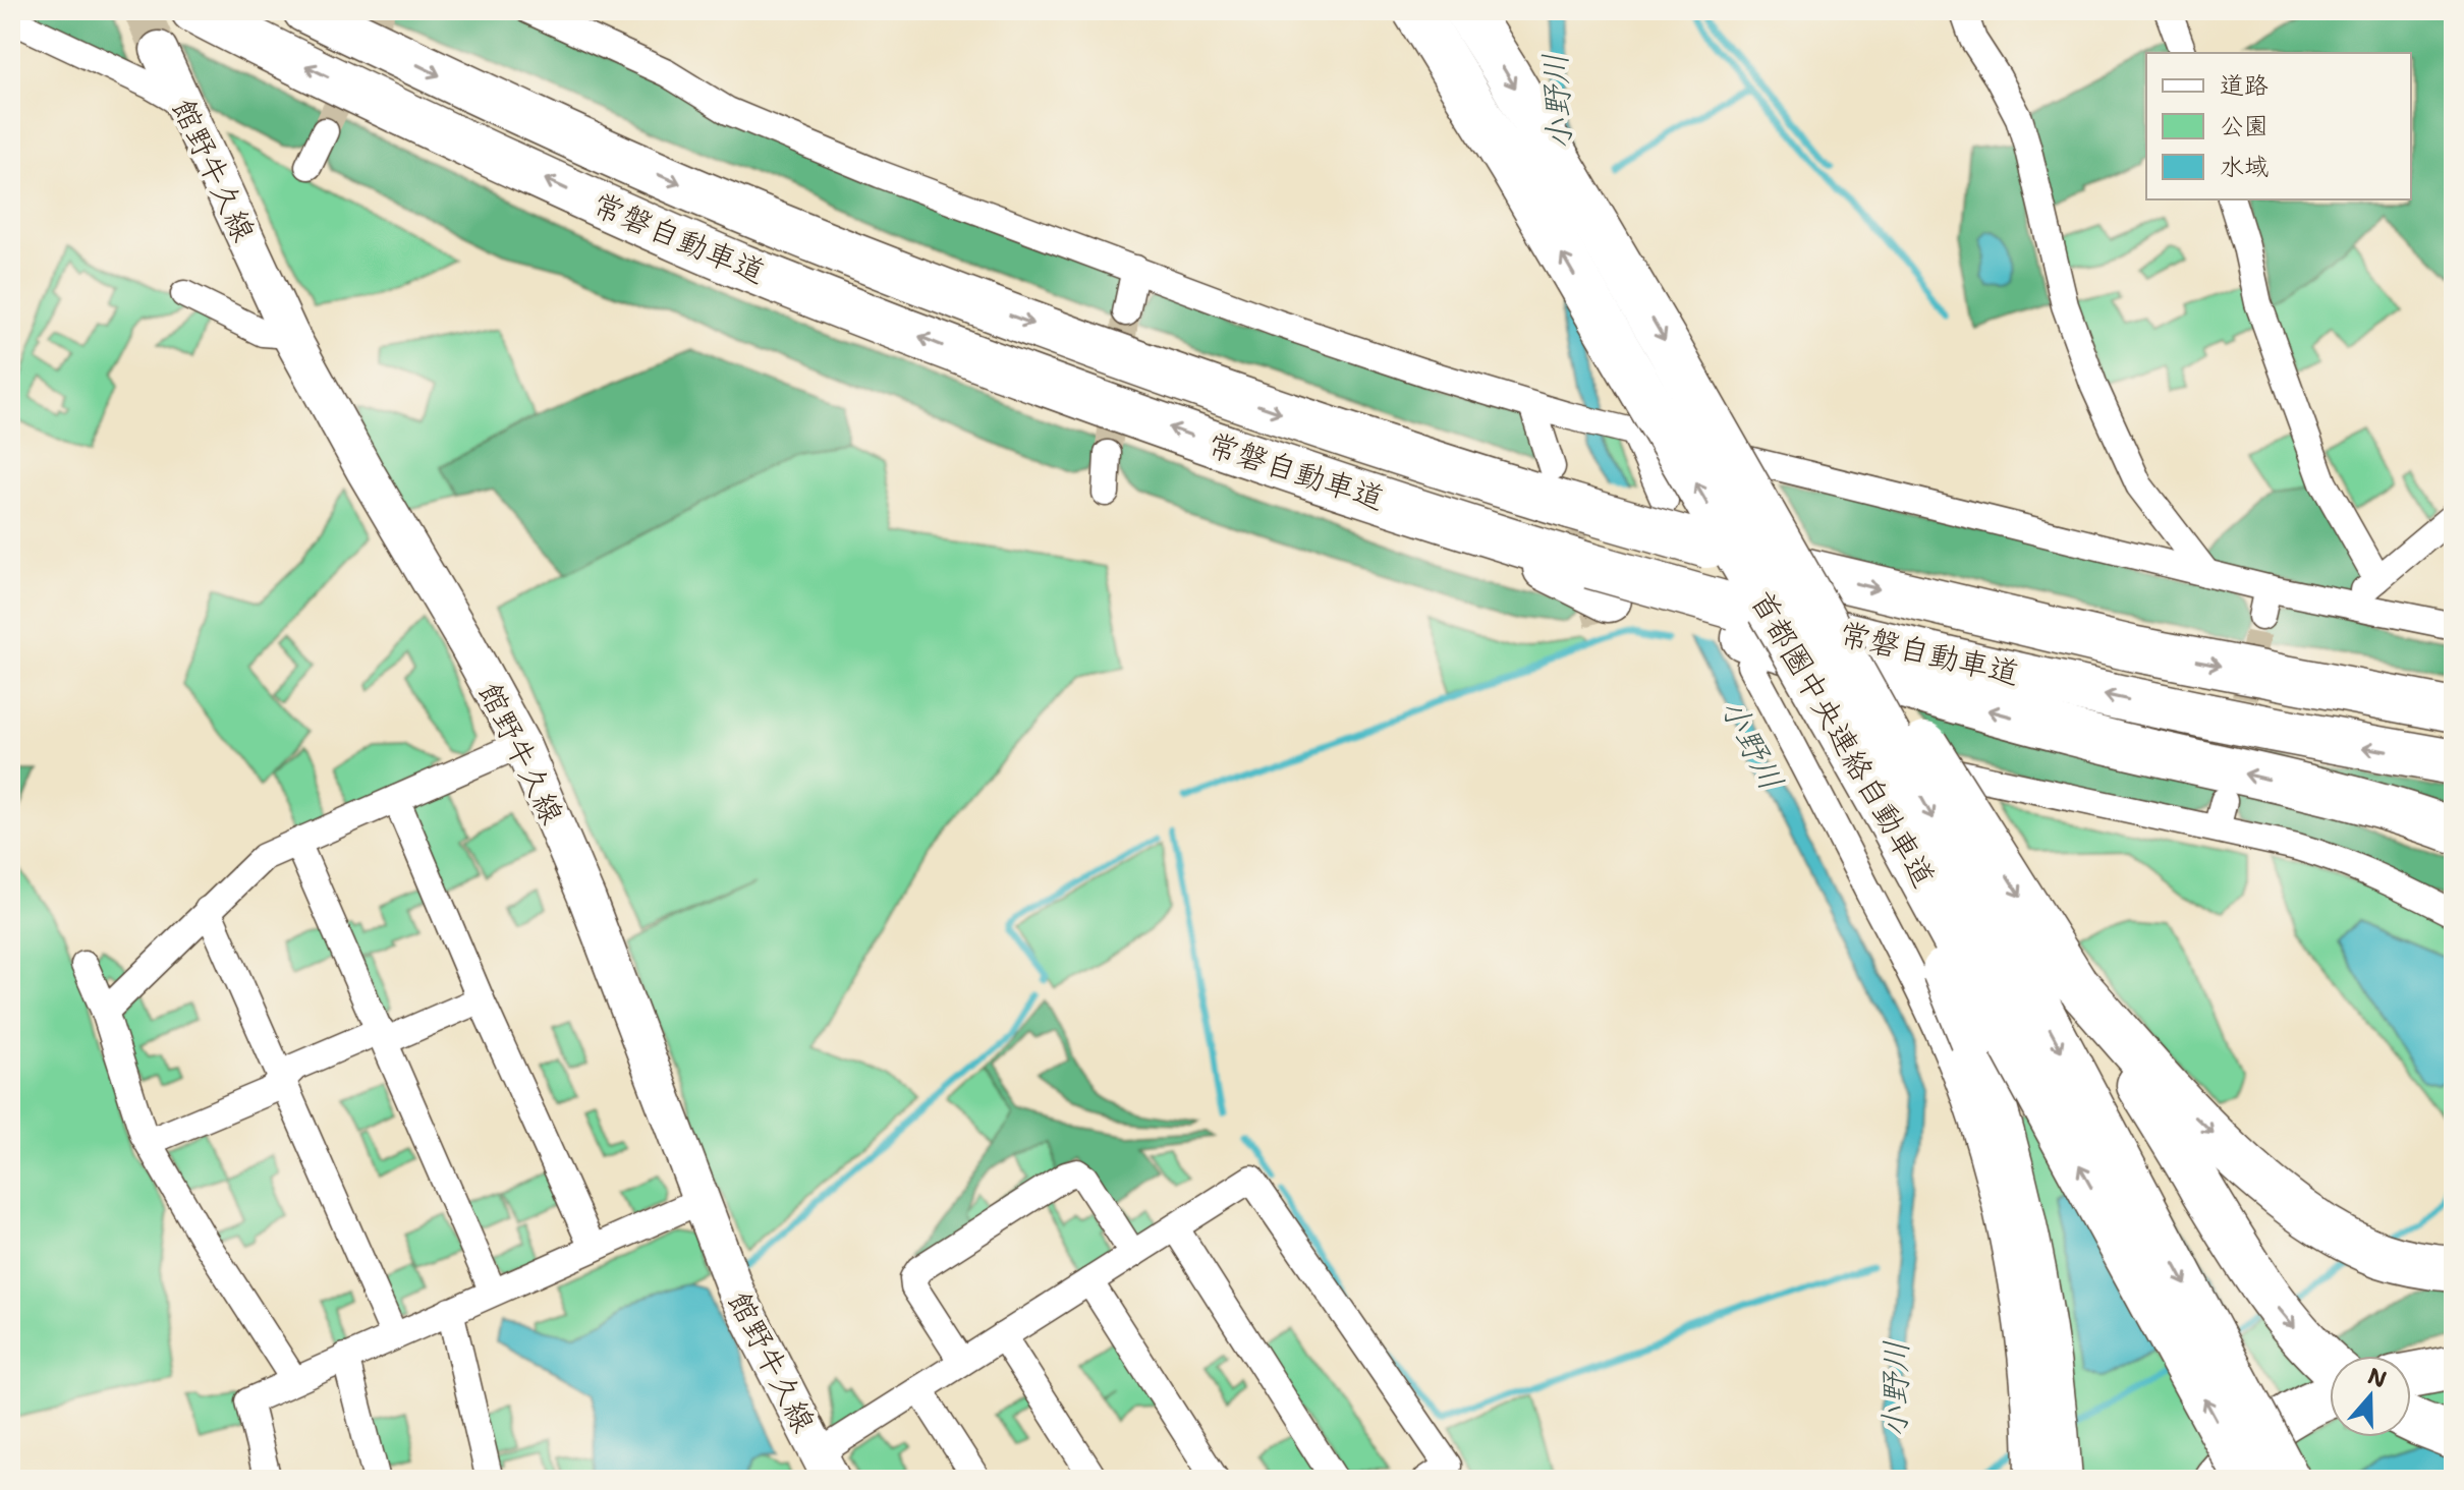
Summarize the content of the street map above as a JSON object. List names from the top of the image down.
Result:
{
  "streets": {
    "highway": ["常磐自動車道", "首都圏中央連絡自動車道"],
    "main road": ["館野牛久線"]
  },
  "crossings": [
    ["常磐自動車道", "首都圏中央連絡自動車道"]
  ],
  "water": ["小野川"],
  "legend": ["道路", "公園", "水域"],
  "north": "top"
}
